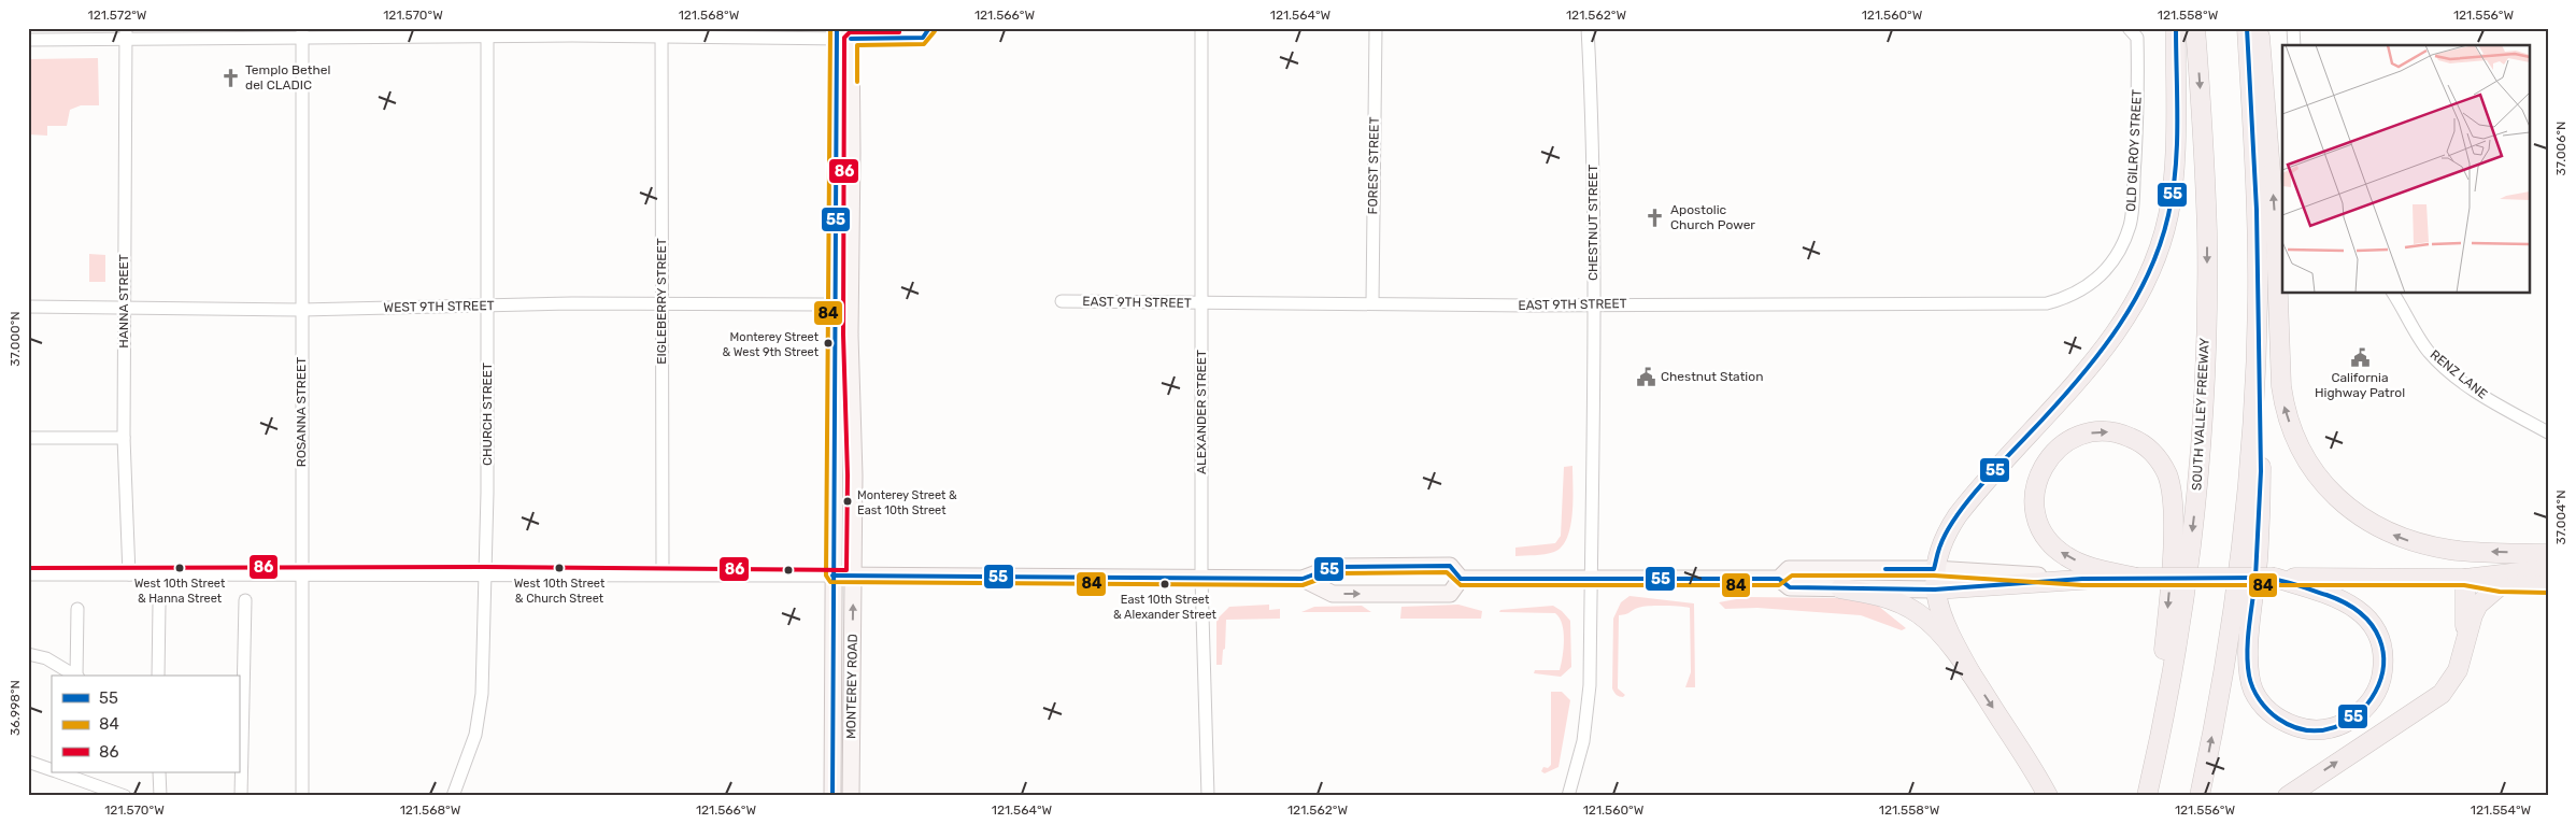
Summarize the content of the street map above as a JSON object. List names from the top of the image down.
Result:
{
  "streets": {
    "highway": ["SOUTH VALLEY FREEWAY"],
    "main road": ["MONTEREY ROAD"],
    "street": [
      "OLD GILROY STREET",
      "FOREST STREET",
      "CHESTNUT STREET",
      "HANNA STREET",
      "EIGLEBERRY STREET",
      "EAST 9TH STREET",
      "WEST 9TH STREET",
      "RENZ LANE",
      "ROSANNA STREET",
      "ALEXANDER STREET",
      "CHURCH STREET"
    ]
  },
  "crossings": [
    ["OLD GILROY STREET", "EAST 9TH STREET"],
    ["FOREST STREET", "EAST 9TH STREET"],
    ["CHESTNUT STREET", "EAST 9TH STREET"],
    ["HANNA STREET", "WEST 9TH STREET"],
    ["EIGLEBERRY STREET", "WEST 9TH STREET"],
    ["EAST 9TH STREET", "ALEXANDER STREET"],
    ["WEST 9TH STREET", "ROSANNA STREET"],
    ["WEST 9TH STREET", "CHURCH STREET"],
    ["WEST 9TH STREET", "MONTEREY ROAD"]
  ],
  "places": {
    "church": ["Templo Bethel del CLADIC", "Apostolic Church Power"],
    "other": [
      "Monterey Street & West 9th Street",
      "Monterey Street & East 10th Street",
      "West 10th Street & Hanna Street",
      "West 10th Street & Church Street",
      "East 10th Street & Alexander Street"
    ],
    "public building": ["California Highway Patrol", "Chestnut Station"]
  },
  "lines": ["transit line 55", "transit line 84", "transit line 86"],
  "legend": ["55", "84", "86"],
  "coordinates": [
    "121.572°W",
    "121.570°W",
    "121.568°W",
    "121.566°W",
    "121.564°W",
    "121.562°W",
    "121.560°W",
    "121.558°W",
    "121.556°W",
    "37.006°N",
    "37.000°N",
    "37.004°N",
    "36.998°N",
    "121.554°W"
  ]
}
